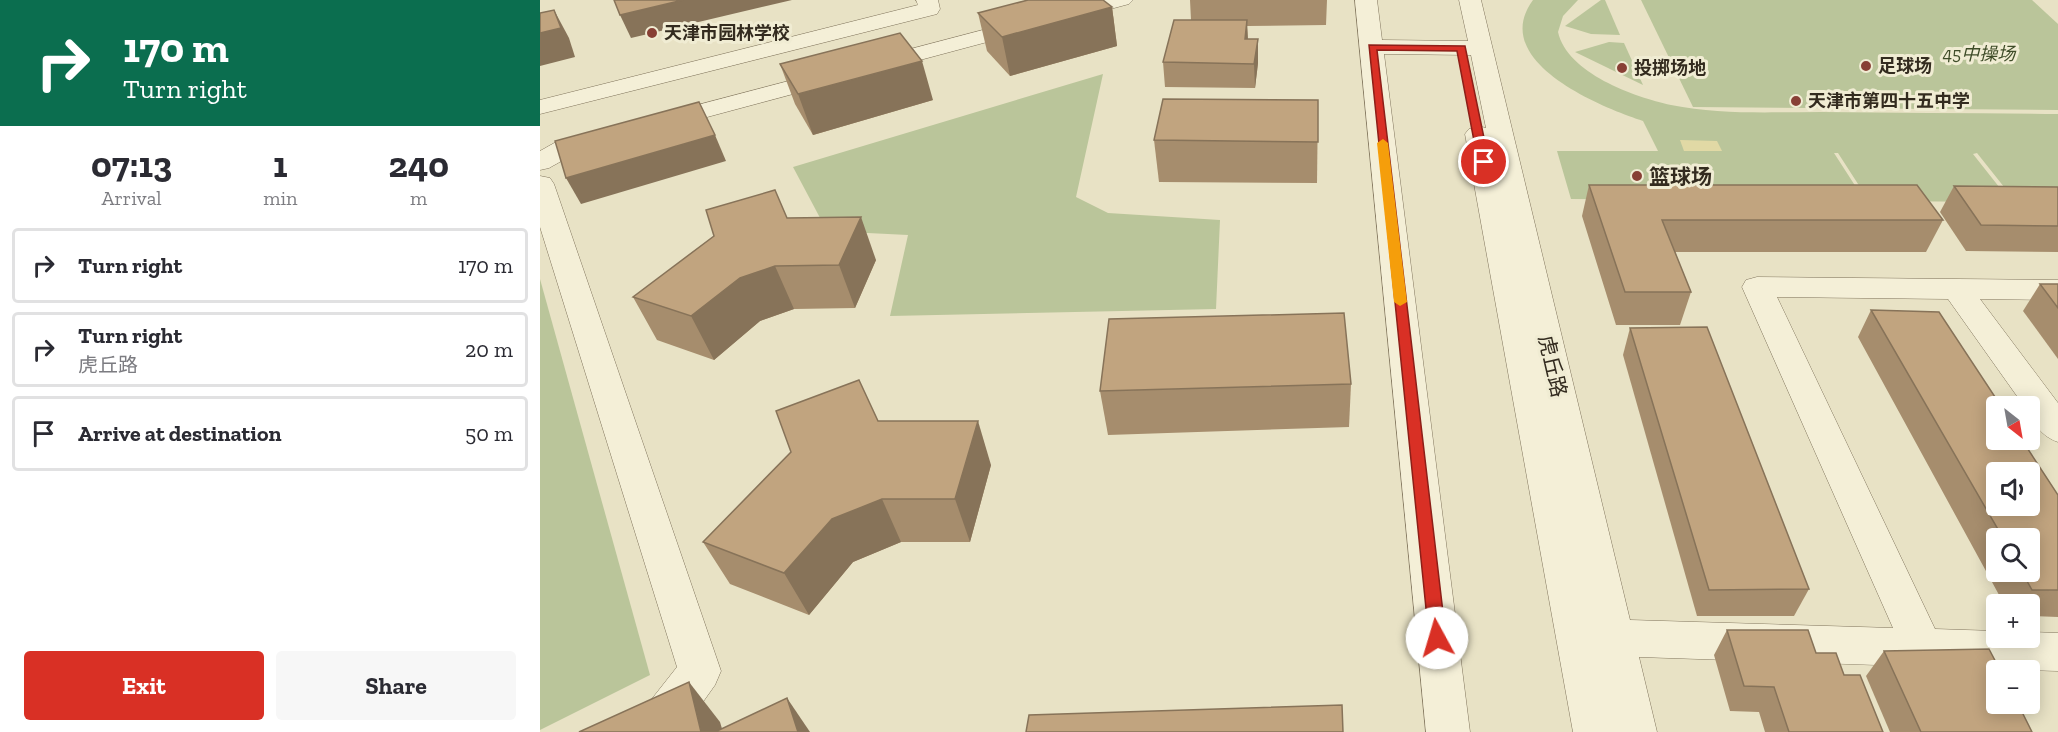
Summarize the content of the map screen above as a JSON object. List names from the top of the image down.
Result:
{
  "streets": {
    "street": ["虎丘路"]
  },
  "parks": ["45中操场"],
  "places": [
    "天津市园林学校",
    "足球场",
    "投掷场地",
    "天津市第四十五中学",
    "篮球场"
  ],
  "north": "bottom right",
  "page": {
    "turn": ["170 m", "Turn right"],
    "eta": [
      "07:13",
      "Arrival",
      "1",
      "min",
      "240",
      "m"
    ],
    "list": [
      {
        "name": "Turn right",
        "value": "170 m"
      },
      {
        "name": "Turn right",
        "note": "虎丘路",
        "value": "20 m"
      },
      {
        "name": "Arrive at destination",
        "value": "50 m"
      }
    ],
    "map_buttons": ["+", "−"],
    "buttons": ["Exit", "Share"]
  }
}
